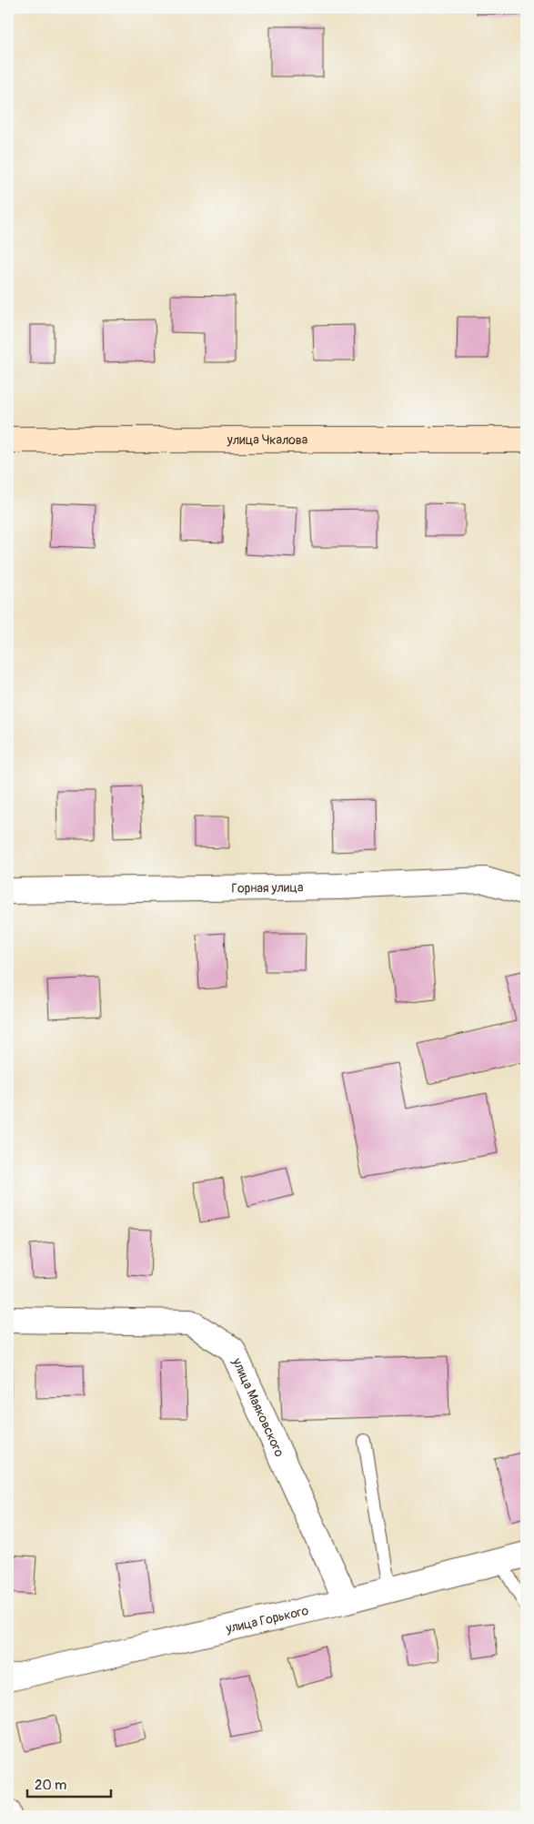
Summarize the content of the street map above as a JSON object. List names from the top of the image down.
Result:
{
  "streets": {
    "main road": ["улица Чкалова"],
    "street": ["Горная улица", "улица Маяковского", "улица Горького"]
  },
  "crossings": [
    ["улица Маяковского", "улица Горького"]
  ],
  "scale_bar": "20 m"
}
